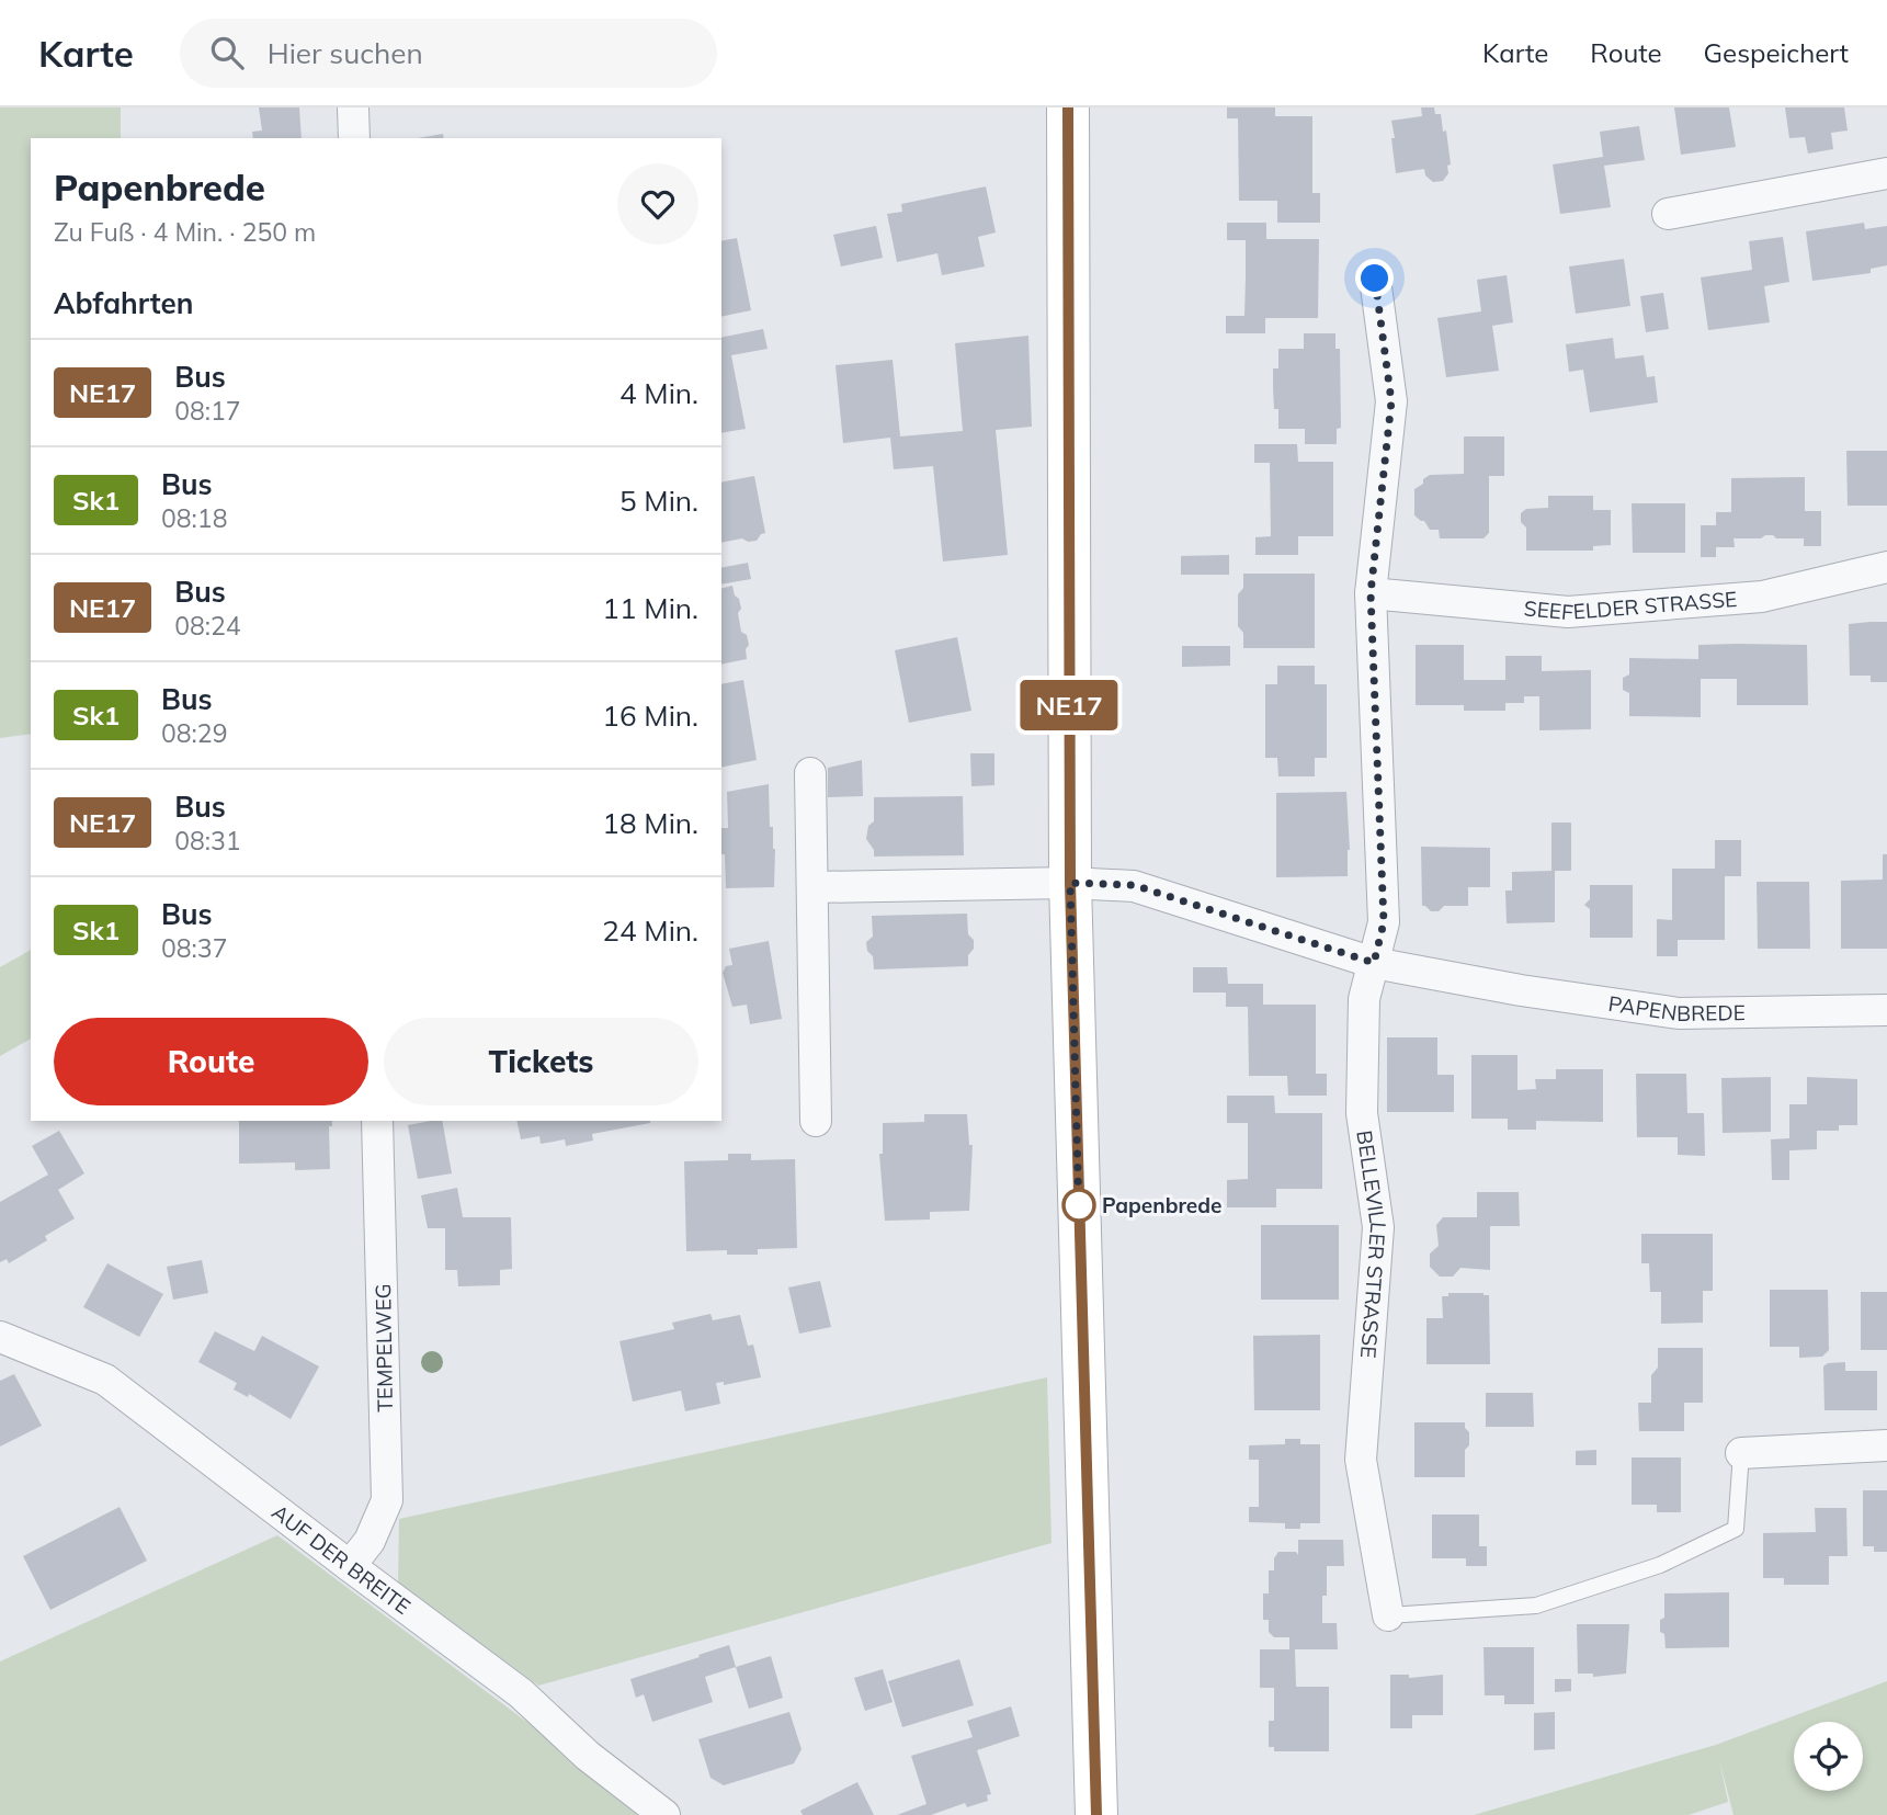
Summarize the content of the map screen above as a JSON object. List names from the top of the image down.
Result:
{
  "streets": {
    "street": [
      "SEEFELDER STRASSE",
      "PAPENBREDE",
      "BELLEVILLER STRASSE",
      "TEMPELWEG",
      "AUF DER BREITE"
    ]
  },
  "crossings": [
    ["PAPENBREDE", "BELLEVILLER STRASSE"],
    ["TEMPELWEG", "AUF DER BREITE"]
  ],
  "places": ["Papenbrede"],
  "lines": ["bus line NE17"],
  "page": {
    "header": "Karte",
    "search": "Hier suchen",
    "nav": ["Karte", "Route", "Gespeichert"],
    "on_map": "NE17",
    "heading": [
      ["Papenbrede", "Zu Fuß · 4 Min. · 250 m"],
      "Abfahrten"
    ],
    "list": [
      {
        "mark": "NE17",
        "name": "Bus",
        "note": "08:17",
        "value": "4 Min."
      },
      {
        "mark": "Sk1",
        "name": "Bus",
        "note": "08:18",
        "value": "5 Min."
      },
      {
        "mark": "NE17",
        "name": "Bus",
        "note": "08:24",
        "value": "11 Min."
      },
      {
        "mark": "Sk1",
        "name": "Bus",
        "note": "08:29",
        "value": "16 Min."
      },
      {
        "mark": "NE17",
        "name": "Bus",
        "note": "08:31",
        "value": "18 Min."
      },
      {
        "mark": "Sk1",
        "name": "Bus",
        "note": "08:37",
        "value": "24 Min."
      }
    ],
    "buttons": ["Route", "Tickets"]
  }
}
